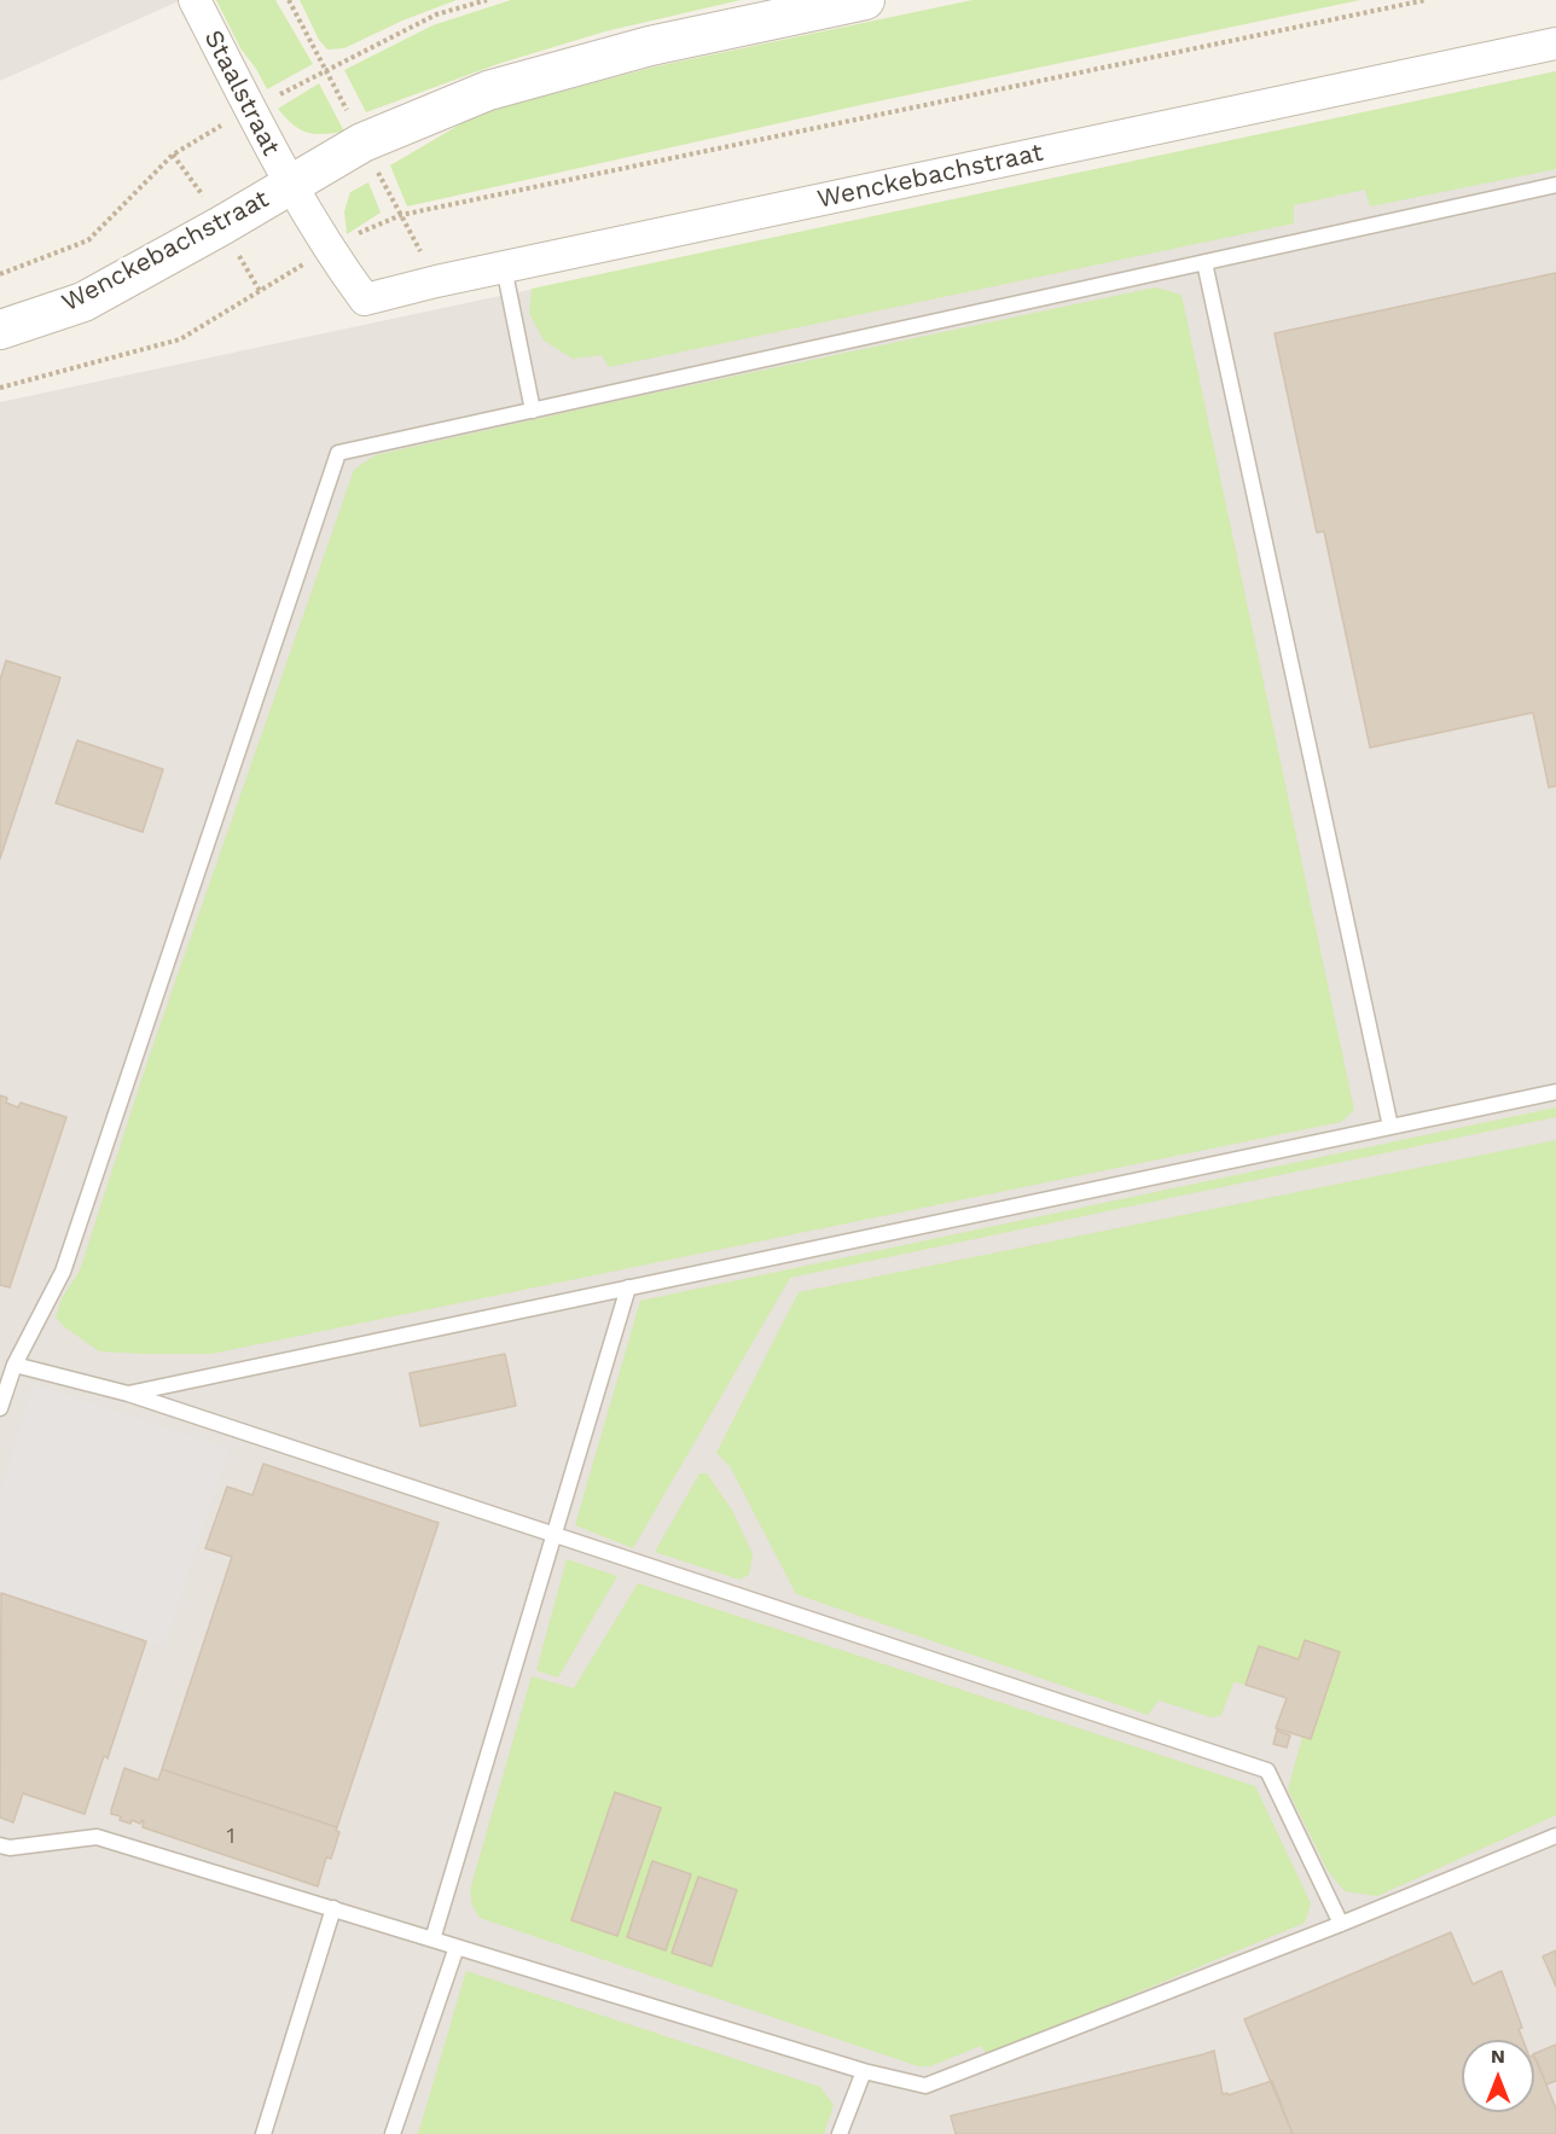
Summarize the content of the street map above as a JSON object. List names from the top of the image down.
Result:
{
  "streets": {
    "street": ["Staalstraat", "Wenckebachstraat"]
  },
  "crossings": [
    ["Staalstraat", "Wenckebachstraat"]
  ],
  "house_numbers": ["1"],
  "north": "top"
}
